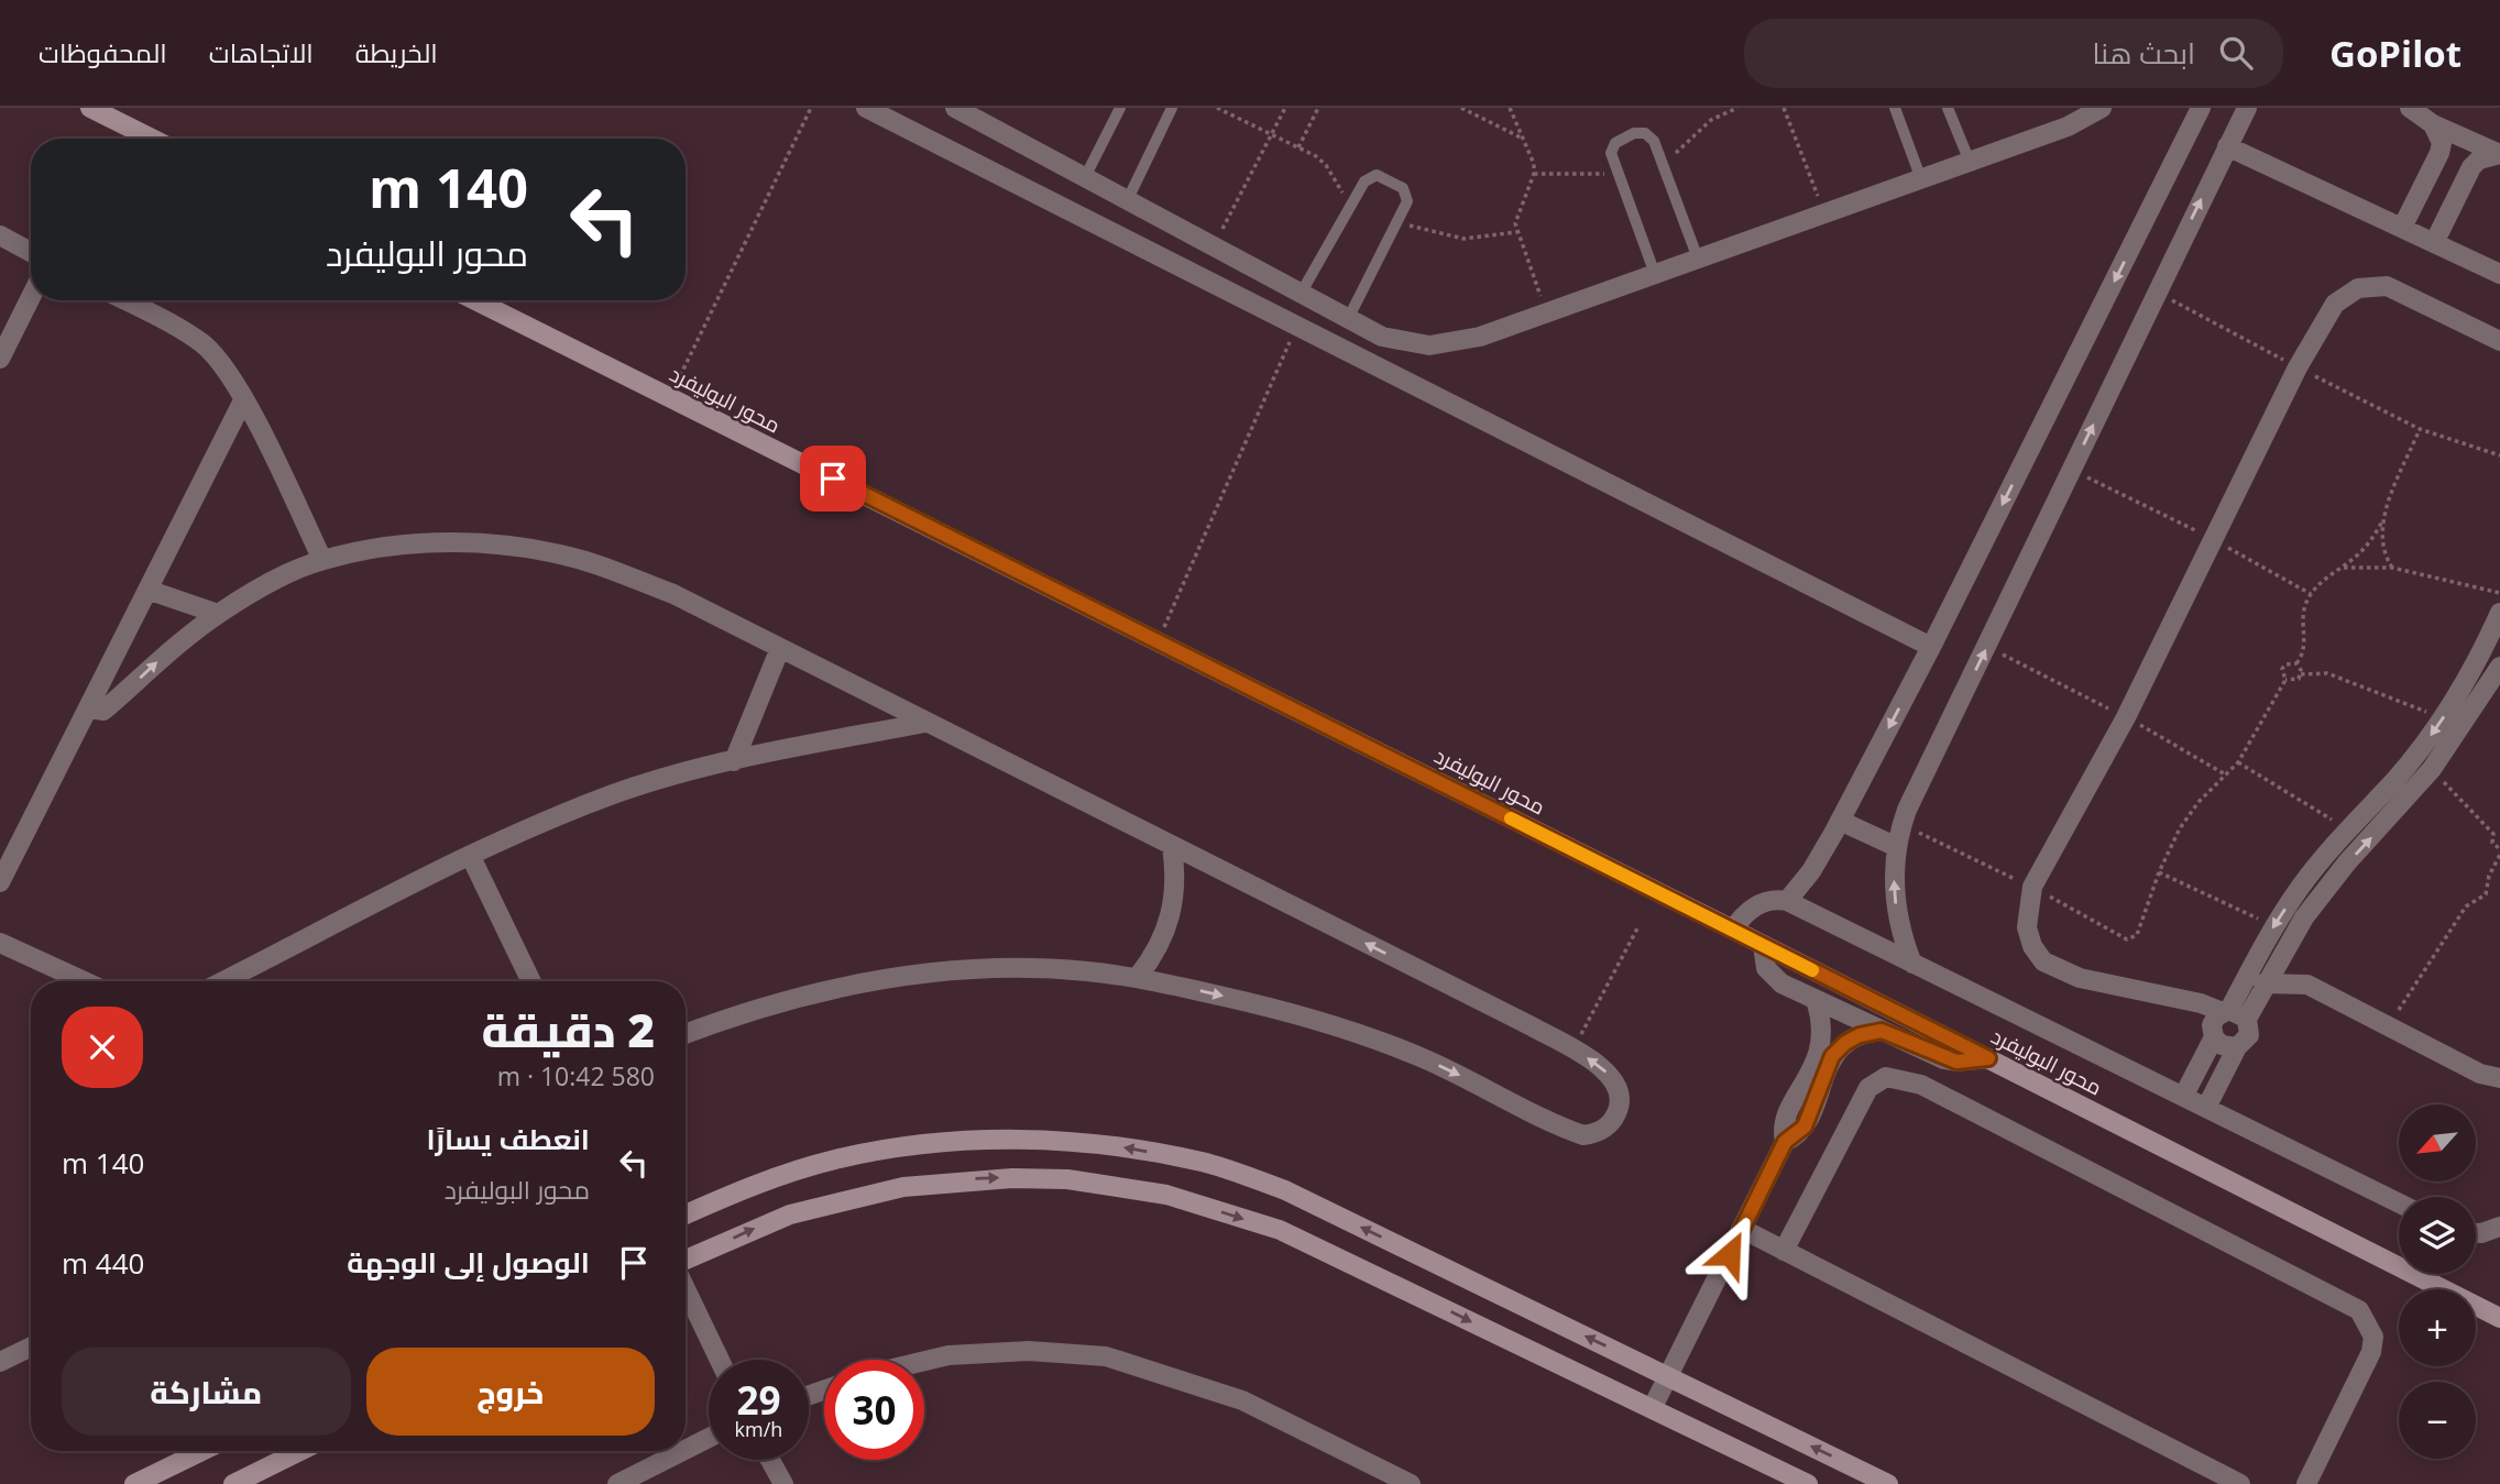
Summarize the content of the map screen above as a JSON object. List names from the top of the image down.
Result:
{
  "streets": {
    "street": ["محور البوليفرد"]
  },
  "north": "bottom left",
  "page": {
    "header": "GoPilot",
    "search": "ابحث هنا",
    "nav": ["الخريطة", "الاتجاهات", "المحفوظات"],
    "turn": ["140 m", "محور البوليفرد"],
    "heading": ["2 دقيقة", "580 m · 10:42"],
    "map_buttons": ["+", "−"],
    "list": [
      {
        "name": "انعطف يسارًا",
        "note": "محور البوليفرد",
        "value": "140 m"
      },
      {
        "name": "الوصول إلى الوجهة",
        "value": "440 m"
      }
    ],
    "buttons": ["خروج", "مشاركة"],
    "speed": "29 km/h",
    "limit": "30"
  }
}
